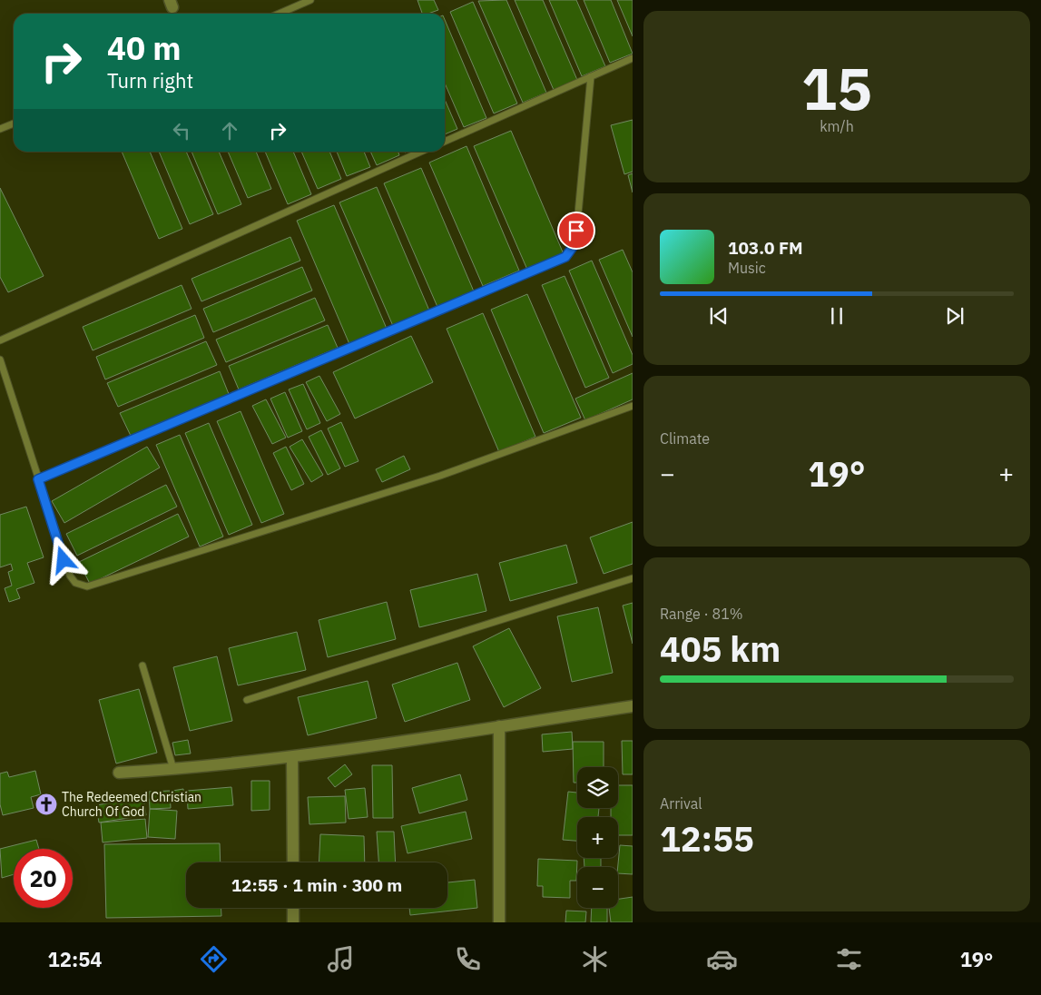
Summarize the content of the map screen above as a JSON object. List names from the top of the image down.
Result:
{
  "places": {
    "church": ["The Redeemed Christian Church Of God"]
  },
  "page": {
    "tile": [
      ["15", "km/h"],
      "Climate",
      ["Range · 81%", "405 km"],
      ["Arrival", "12:55"]
    ],
    "turn": ["40 m", "Turn right"],
    "song": ["103.0 FM", "Music"],
    "heat": ["−", "19°", "+"],
    "map_buttons": ["+", "−"],
    "limit": "20",
    "trip": "12:55 · 1 min · 300 m",
    "tabs": ["12:54", "19°"]
  }
}
